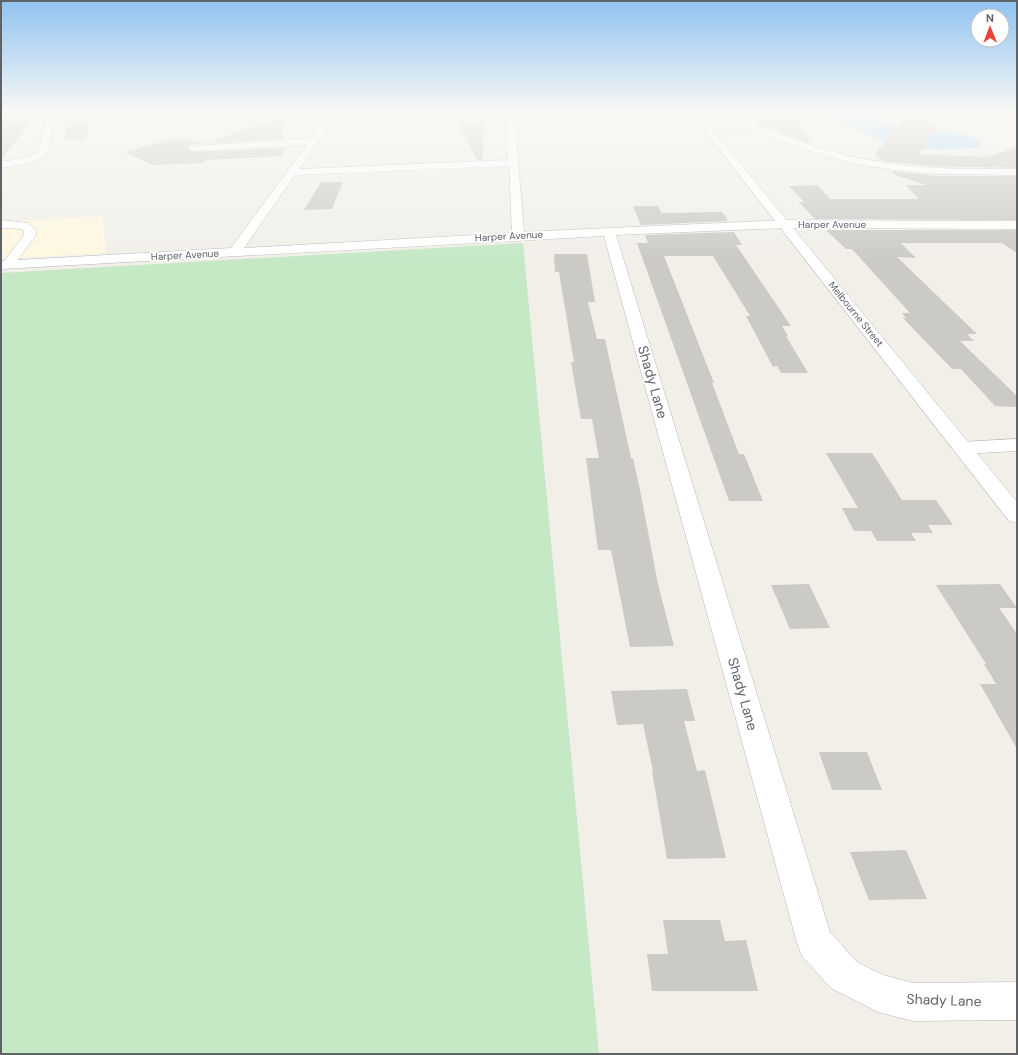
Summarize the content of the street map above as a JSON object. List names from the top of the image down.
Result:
{
  "streets": {
    "street": ["Harper Avenue", "Melbourne Street", "Shady Lane"]
  },
  "crossings": [
    ["Harper Avenue", "Melbourne Street"],
    ["Harper Avenue", "Shady Lane"]
  ],
  "north": "top"
}
